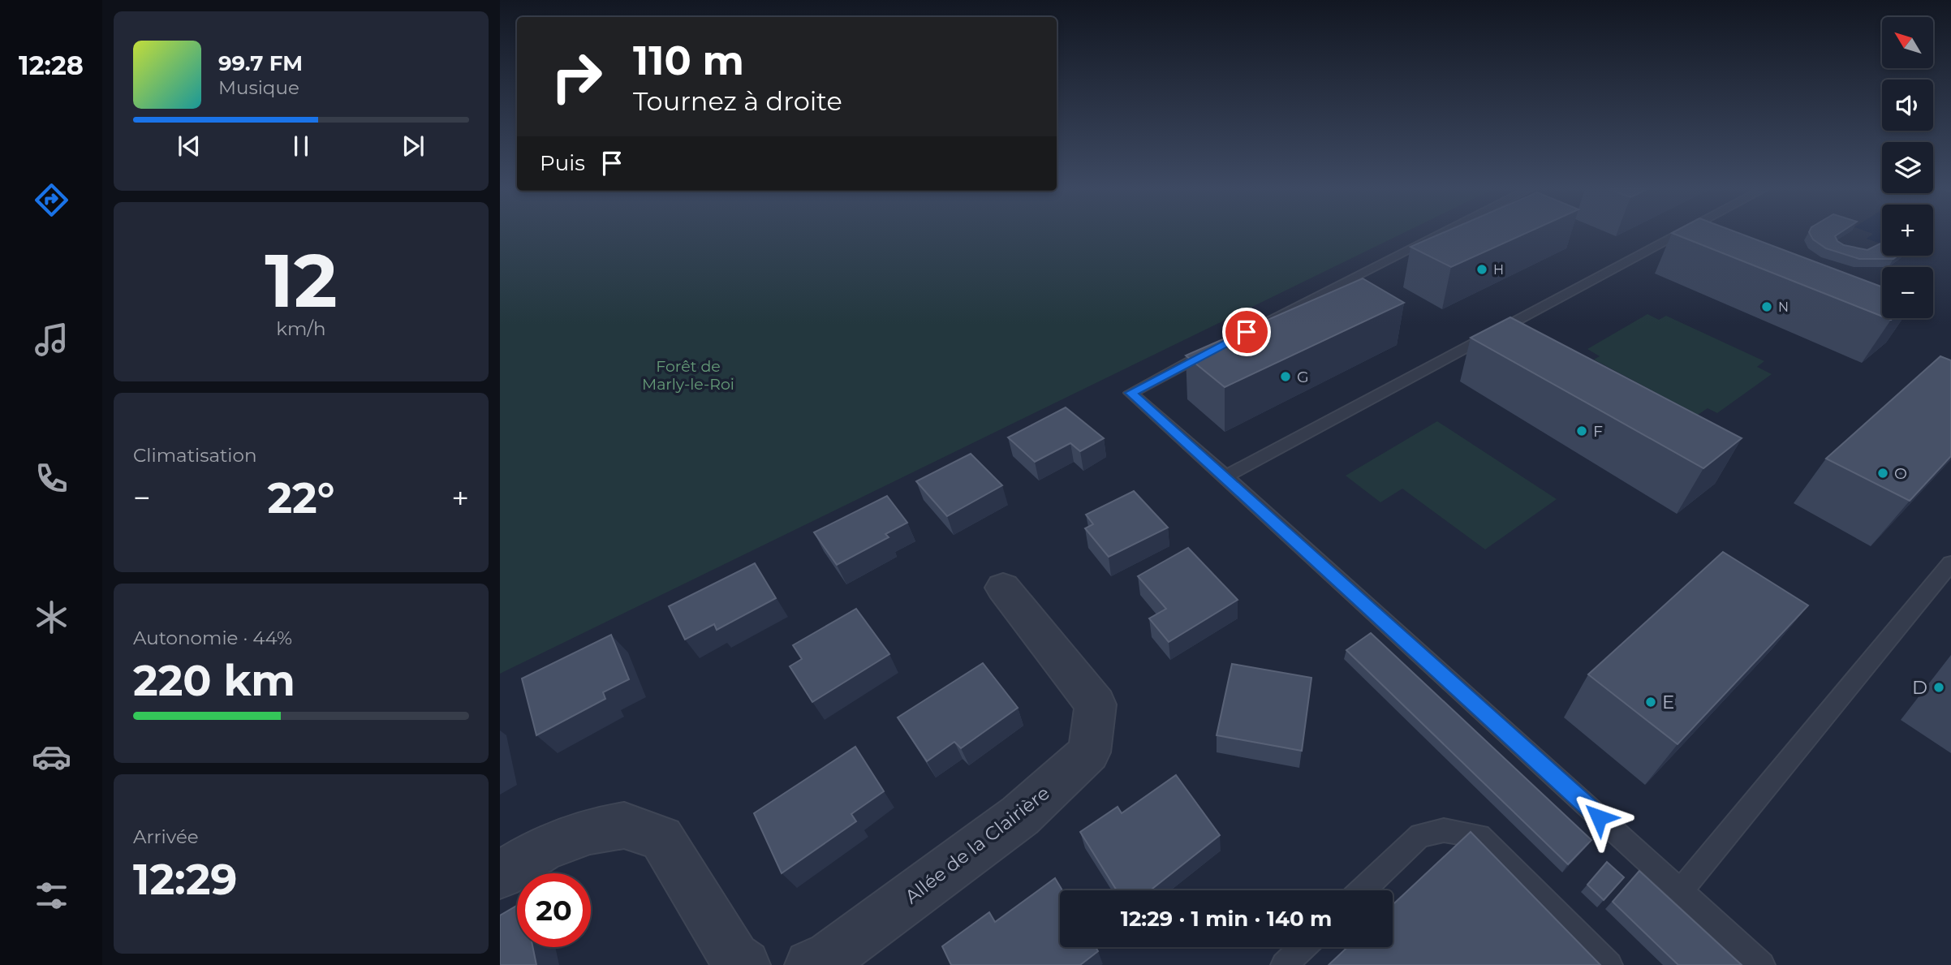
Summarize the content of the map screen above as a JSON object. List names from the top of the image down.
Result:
{
  "streets": {
    "street": ["Allée de la Clairière"]
  },
  "parks": ["Forêt de Marly-le-Roi"],
  "places": [
    "H",
    "N",
    "G",
    "F",
    "O",
    "D",
    "E"
  ],
  "north": "top left",
  "page": {
    "tabs": "12:28",
    "map_buttons": ["+", "−"],
    "turn": ["110 m", "Tournez à droite"],
    "song": ["99.7 FM", "Musique"],
    "then": "Puis",
    "tile": [
      ["12", "km/h"],
      "Climatisation",
      ["Autonomie · 44%", "220 km"],
      ["Arrivée", "12:29"]
    ],
    "heat": ["−", "22°", "+"],
    "limit": "20",
    "trip": "12:29 · 1 min · 140 m"
  }
}
